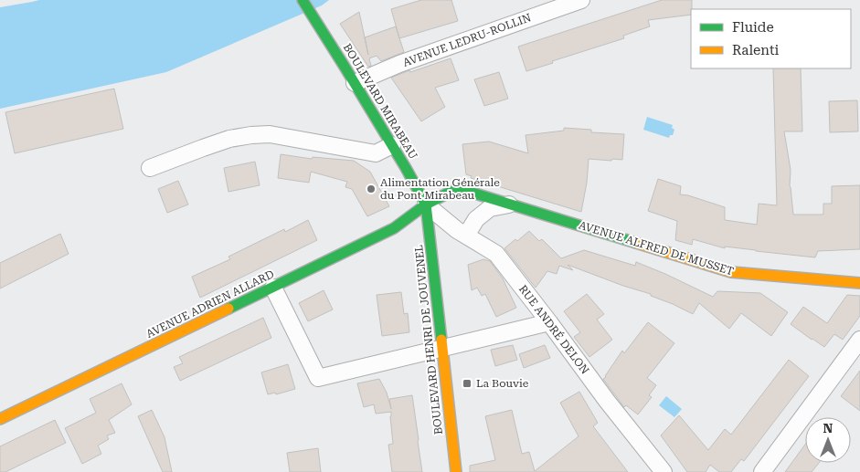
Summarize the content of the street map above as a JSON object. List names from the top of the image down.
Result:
{
  "streets": {
    "street": [
      "AVENUE LEDRU-ROLLIN",
      "BOULEVARD MIRABEAU",
      "AVENUE ALFRED DE MUSSET",
      "AVENUE ADRIEN ALLARD",
      "RUE ANDRÉ DELON",
      "BOULEVARD HENRI DE JOUVENEL"
    ]
  },
  "crossings": [
    ["AVENUE LEDRU-ROLLIN", "BOULEVARD MIRABEAU"],
    ["BOULEVARD MIRABEAU", "AVENUE ALFRED DE MUSSET"],
    ["BOULEVARD MIRABEAU", "AVENUE ADRIEN ALLARD"],
    ["BOULEVARD MIRABEAU", "RUE ANDRÉ DELON"],
    ["BOULEVARD MIRABEAU", "BOULEVARD HENRI DE JOUVENEL"],
    ["AVENUE ALFRED DE MUSSET", "AVENUE ADRIEN ALLARD"],
    ["AVENUE ALFRED DE MUSSET", "RUE ANDRÉ DELON"],
    ["AVENUE ALFRED DE MUSSET", "BOULEVARD HENRI DE JOUVENEL"],
    ["AVENUE ADRIEN ALLARD", "RUE ANDRÉ DELON"],
    ["AVENUE ADRIEN ALLARD", "BOULEVARD HENRI DE JOUVENEL"],
    ["RUE ANDRÉ DELON", "BOULEVARD HENRI DE JOUVENEL"]
  ],
  "places": {
    "other": ["Alimentation Générale du Pont Mirabeau"],
    "transit": ["La Bouvie"]
  },
  "legend": ["Fluide", "Ralenti"],
  "north": "top"
}
